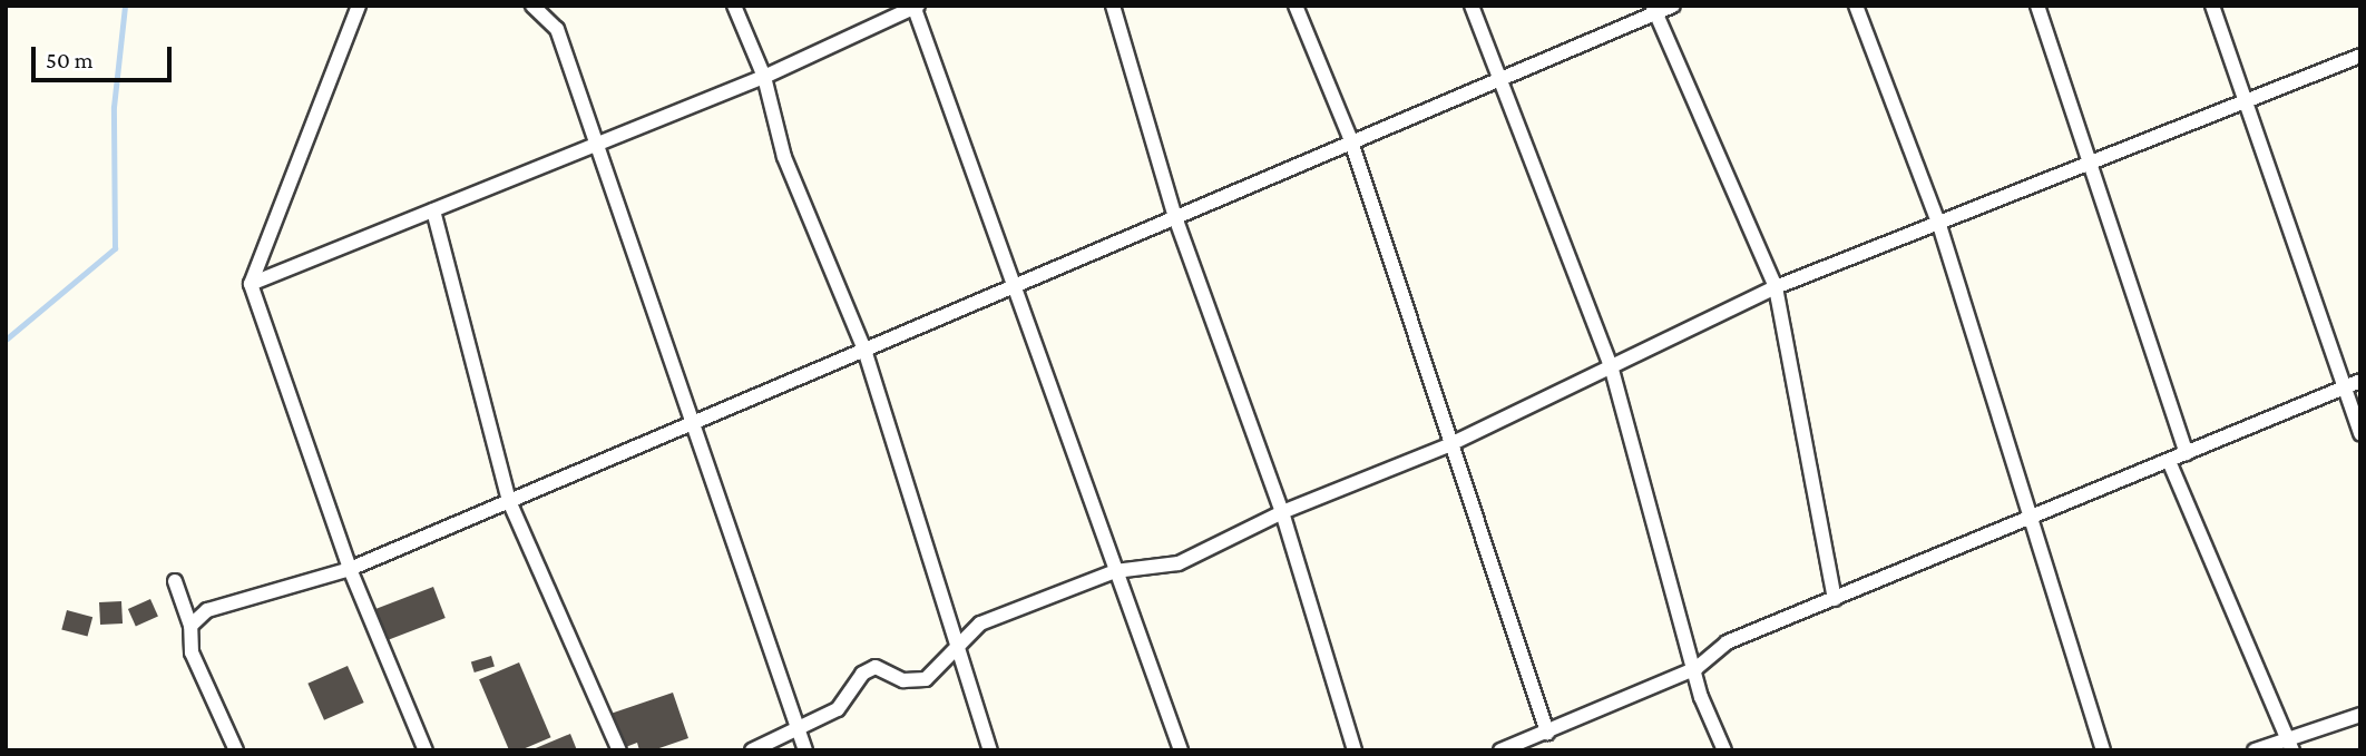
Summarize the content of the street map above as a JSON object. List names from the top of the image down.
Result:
{
  "scale_bar": "50 m"
}
